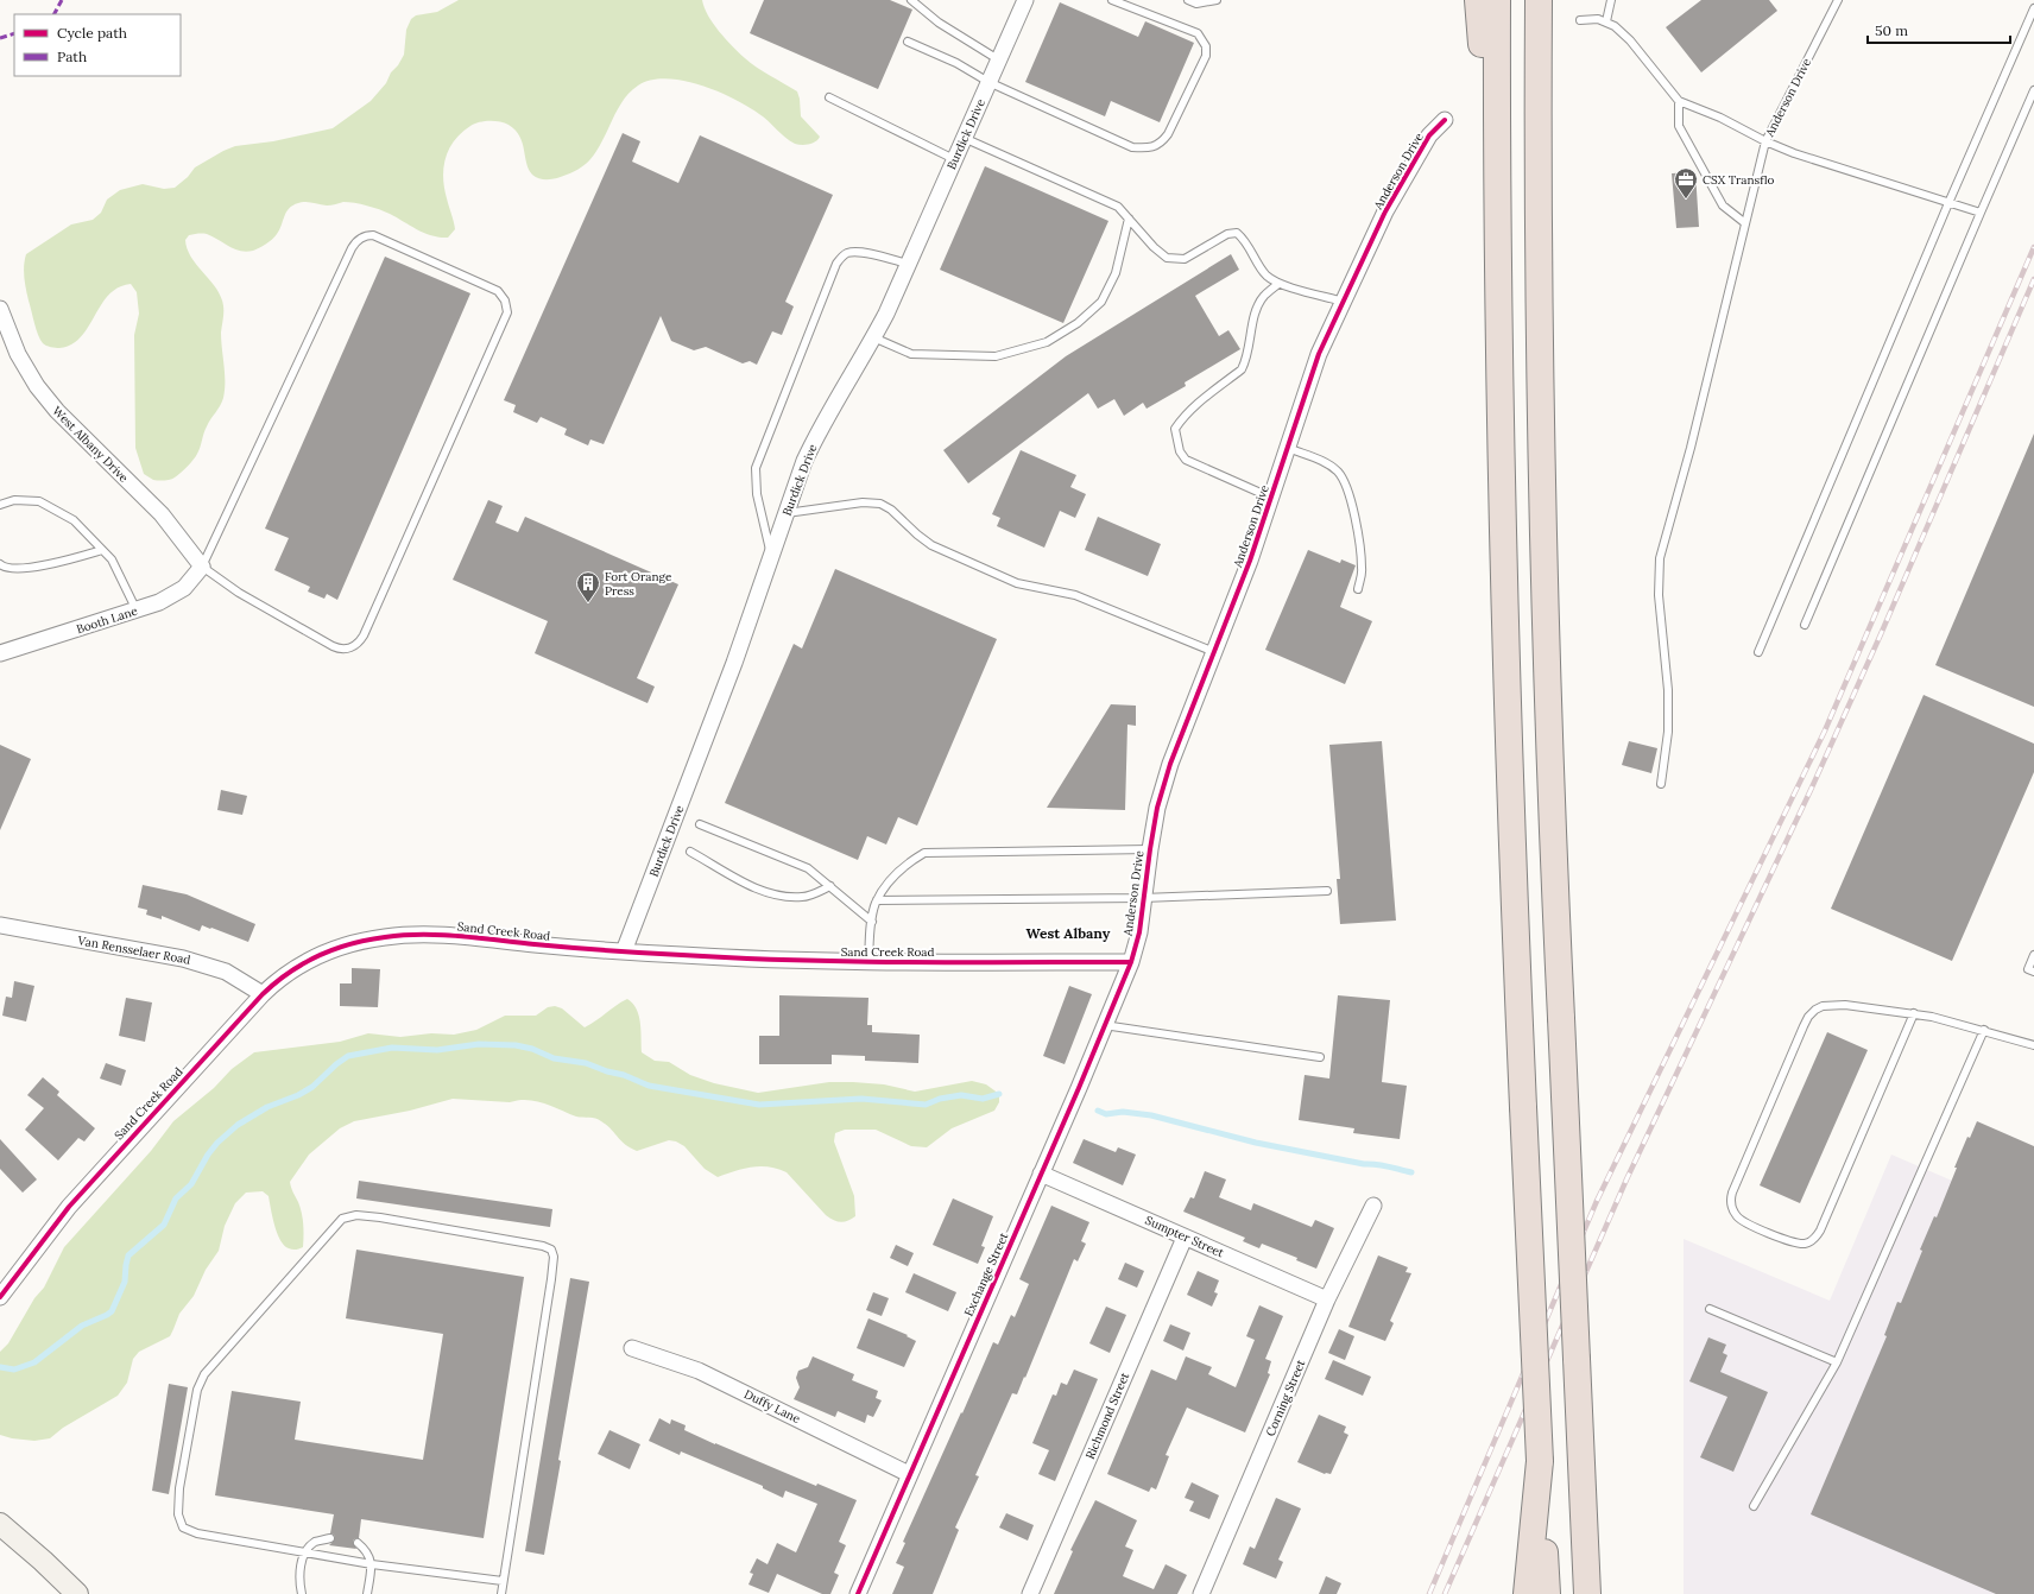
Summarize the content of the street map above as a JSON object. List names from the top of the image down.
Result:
{
  "streets": {
    "street": [
      "Anderson Drive",
      "Burdick Drive",
      "West Albany Drive",
      "Booth Lane",
      "Sand Creek Road",
      "Van Rensselaer Road",
      "Sumpter Street",
      "Exchange Street",
      "Corning Street",
      "Duffy Lane",
      "Richmond Street"
    ]
  },
  "crossings": [
    ["Anderson Drive", "Sand Creek Road"],
    ["Anderson Drive", "Exchange Street"],
    ["Burdick Drive", "Sand Creek Road"],
    ["West Albany Drive", "Booth Lane"],
    ["Sand Creek Road", "Van Rensselaer Road"],
    ["Sand Creek Road", "Exchange Street"],
    ["Sumpter Street", "Exchange Street"],
    ["Sumpter Street", "Corning Street"],
    ["Sumpter Street", "Richmond Street"],
    ["Exchange Street", "Duffy Lane"]
  ],
  "districts": ["West Albany"],
  "places": {
    "office": ["CSX Transflo"],
    "building": ["Fort Orange Press"]
  },
  "legend": ["Cycle path", "Path"],
  "scale_bar": "50 m"
}
